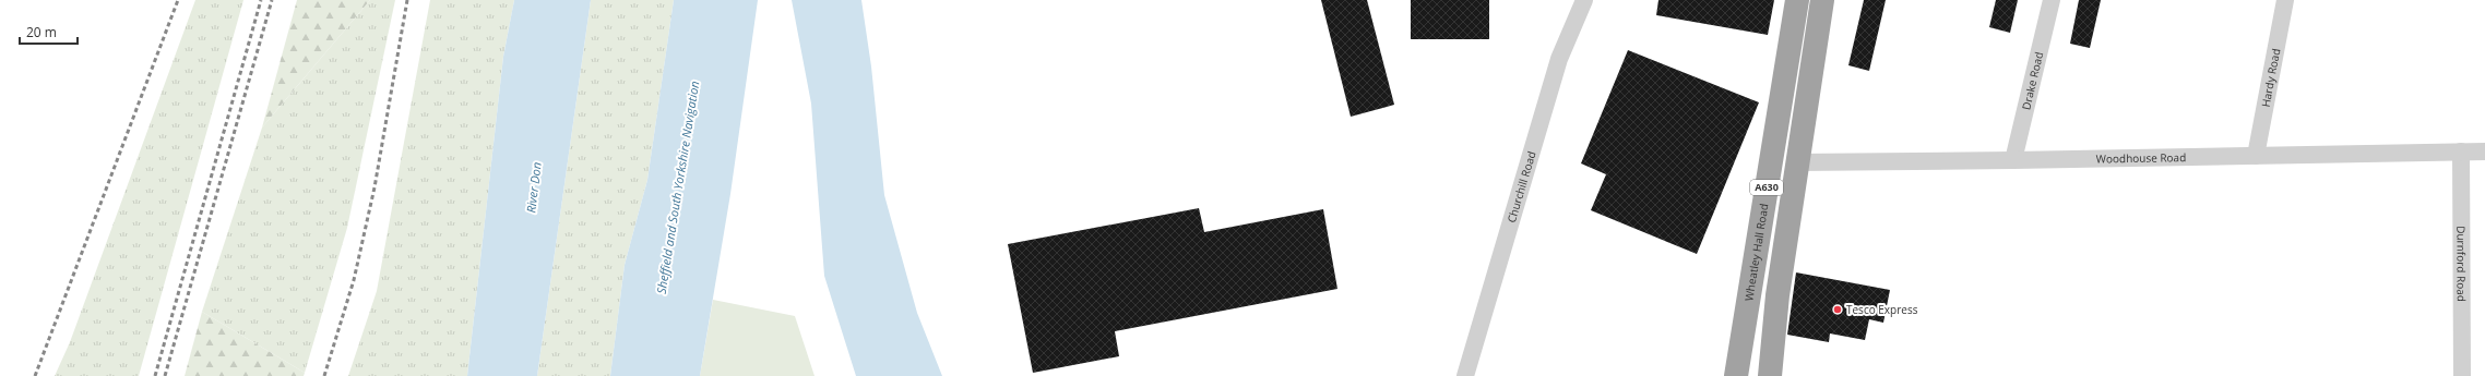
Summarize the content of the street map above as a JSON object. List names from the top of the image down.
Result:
{
  "streets": {
    "highway": ["A630", "Wheatley Hall Road"],
    "street": [
      "Hardy Road",
      "Drake Road",
      "Woodhouse Road",
      "Churchill Road",
      "Durnford Road"
    ]
  },
  "crossings": [
    ["Hardy Road", "Woodhouse Road"],
    ["Drake Road", "Woodhouse Road"],
    ["Woodhouse Road", "A630"],
    ["Woodhouse Road", "Durnford Road"]
  ],
  "water": ["River Don", "Sheffield and South Yorkshire Navigation"],
  "places": ["Tesco Express"],
  "scale_bar": "20 m"
}
